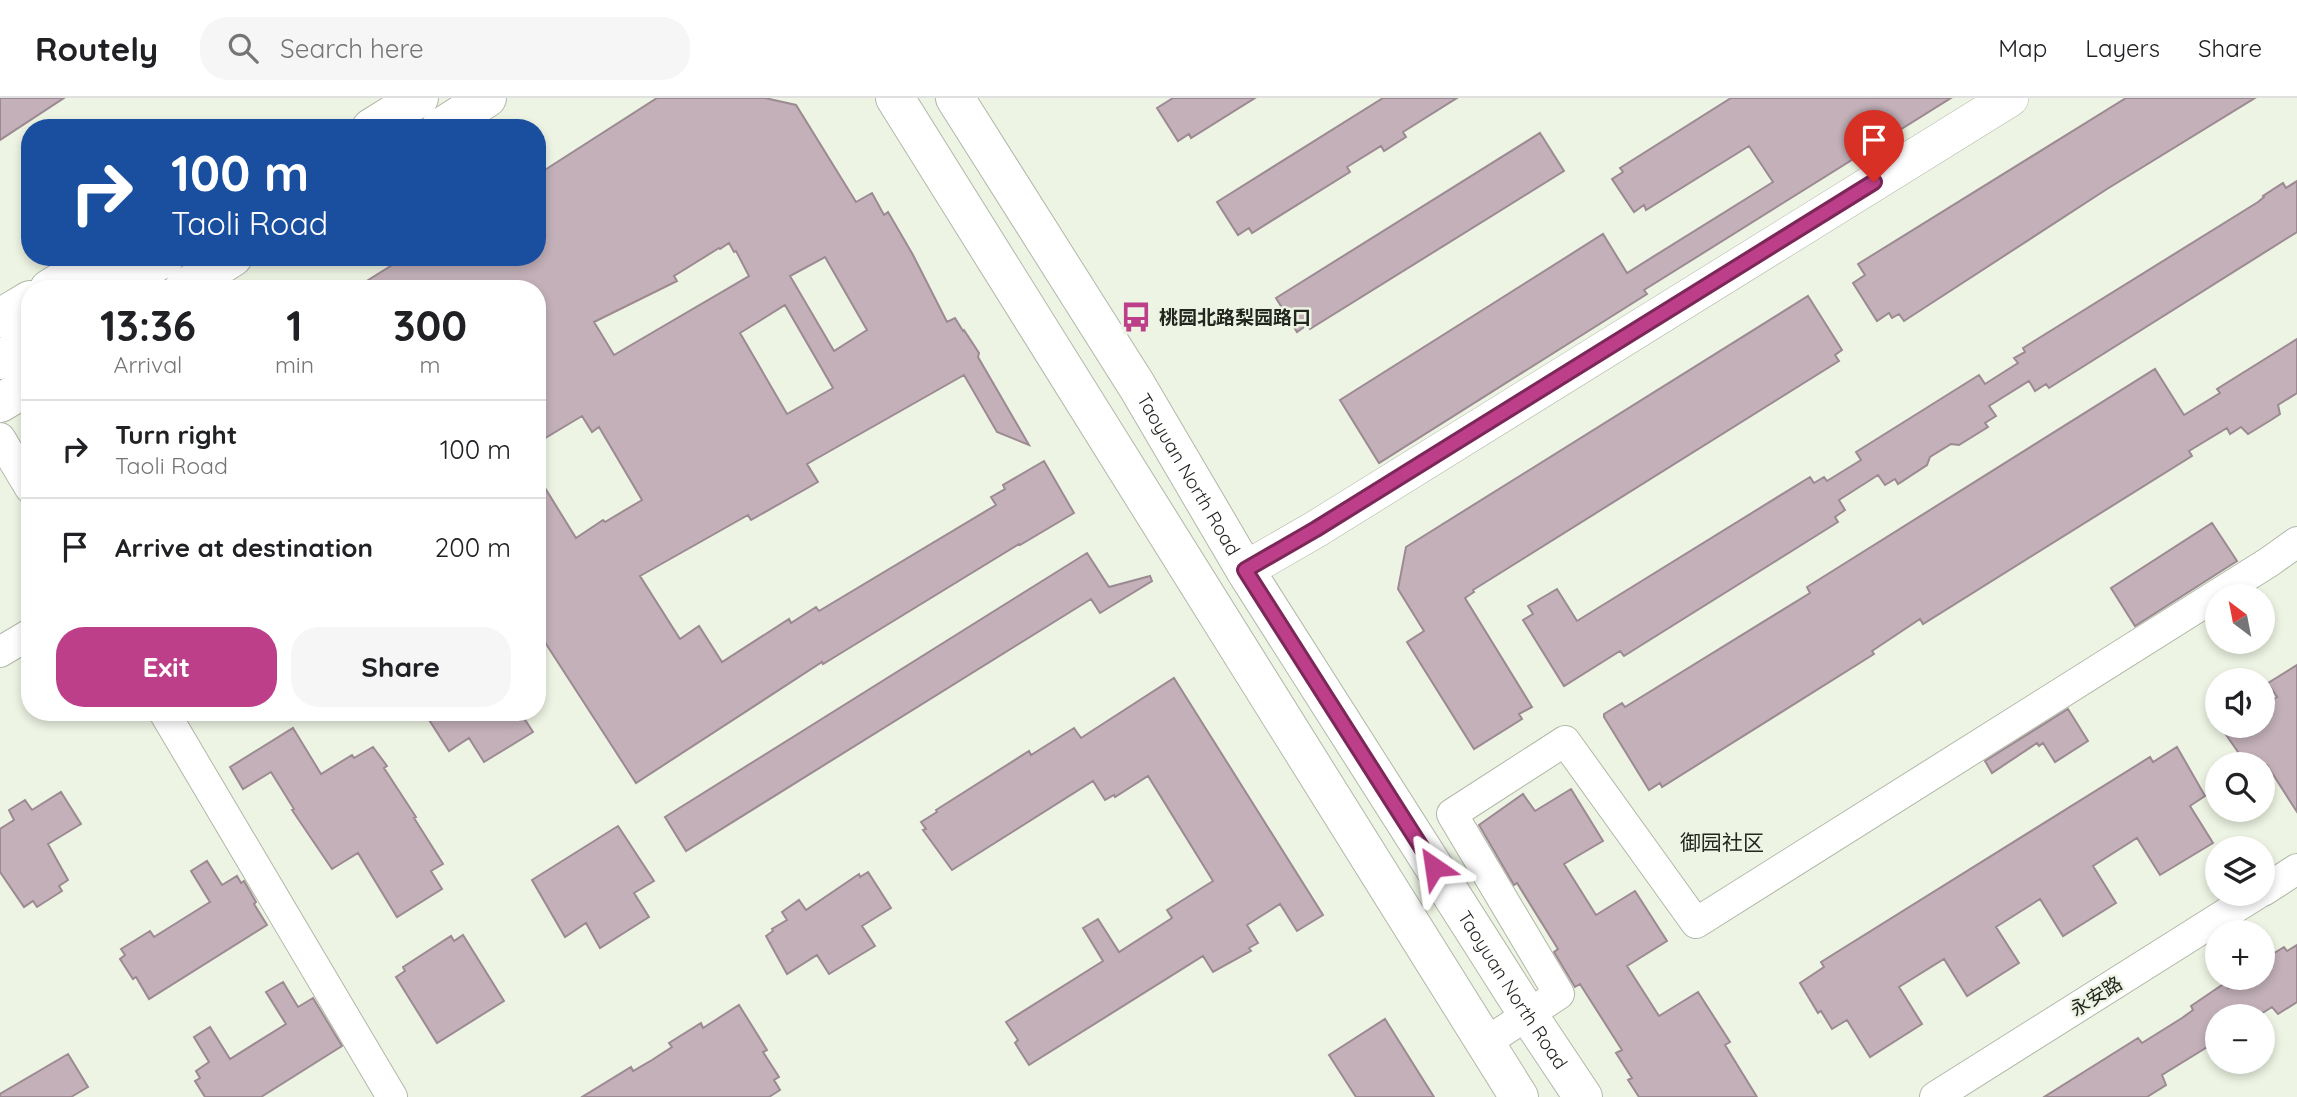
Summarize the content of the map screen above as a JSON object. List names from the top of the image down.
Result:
{
  "streets": {
    "main road": ["Taoyuan North Road"],
    "street": ["永安路"]
  },
  "districts": ["御园社区"],
  "places": {
    "bus stop": ["桃园北路梨园路口"]
  },
  "north": "top left",
  "page": {
    "header": "Routely",
    "search": "Search here",
    "nav": ["Map", "Layers", "Share"],
    "turn": ["100 m", "Taoli Road"],
    "eta": [
      "13:36",
      "Arrival",
      "1",
      "min",
      "300",
      "m"
    ],
    "list": [
      {
        "name": "Turn right",
        "note": "Taoli Road",
        "value": "100 m"
      },
      {
        "name": "Arrive at destination",
        "value": "200 m"
      }
    ],
    "map_buttons": ["+", "−"],
    "buttons": ["Exit", "Share"]
  }
}
